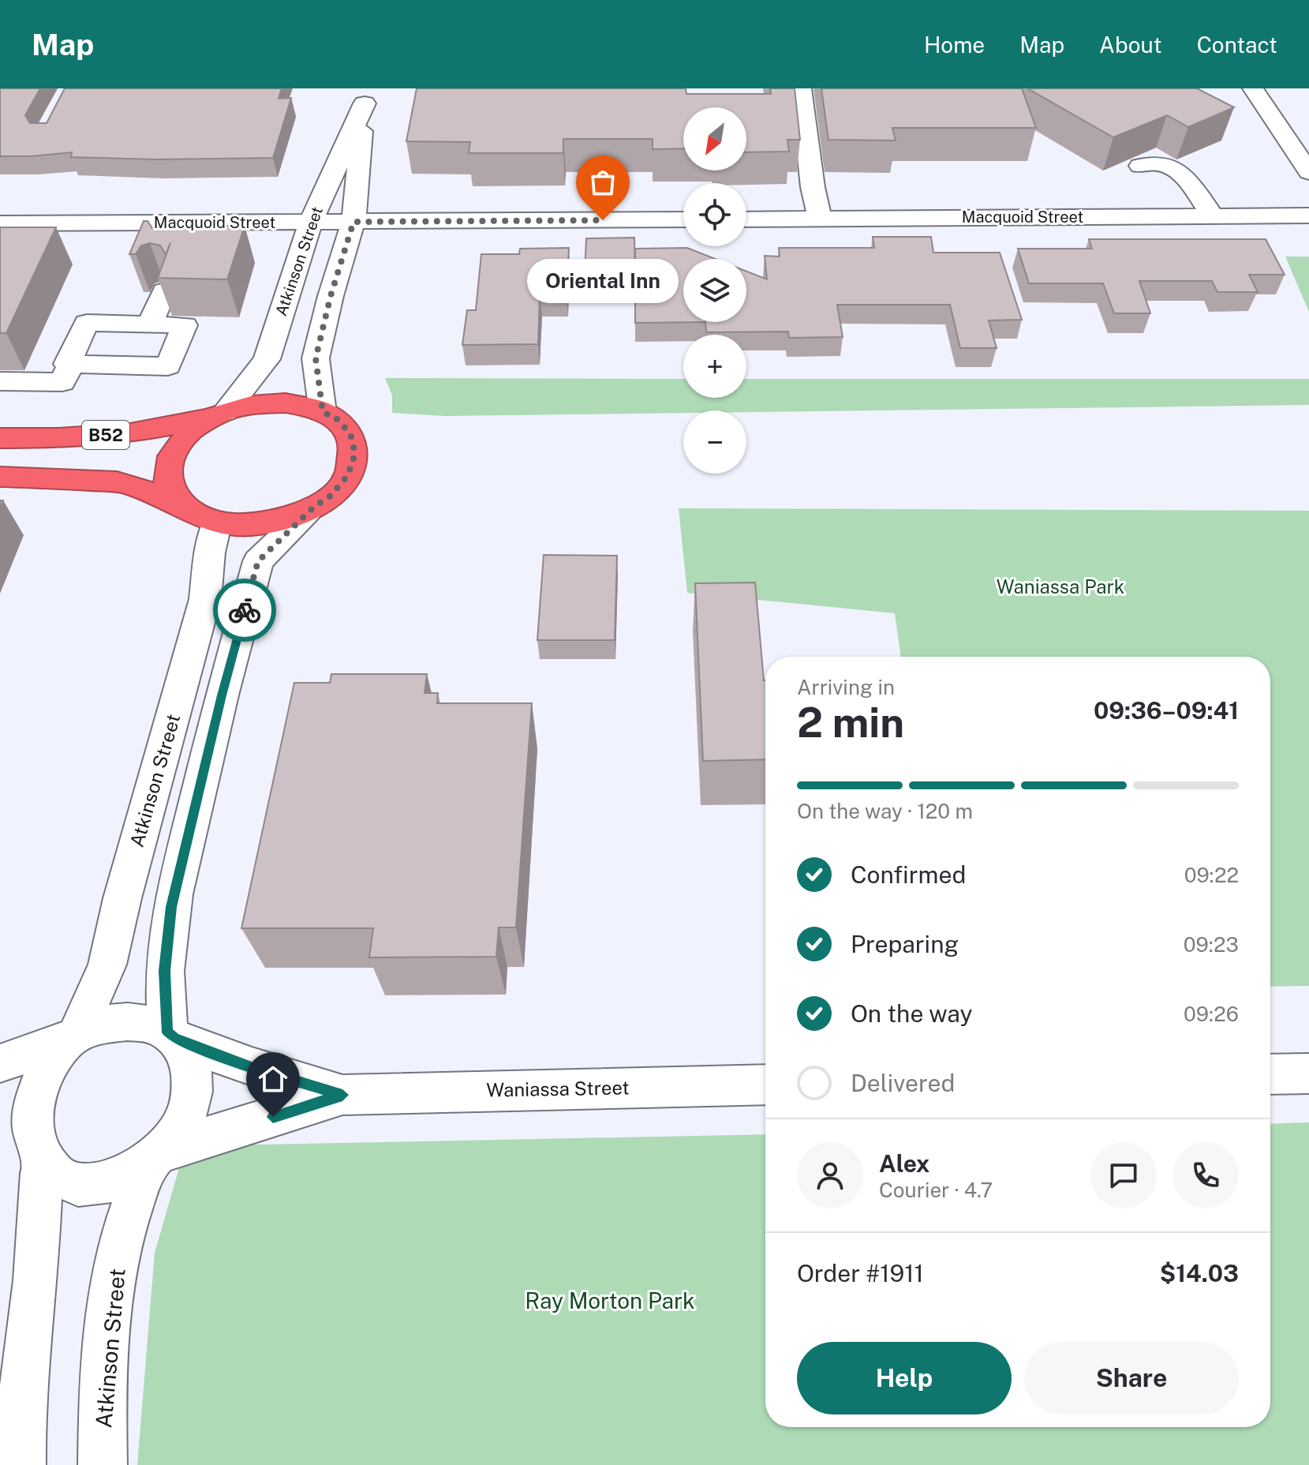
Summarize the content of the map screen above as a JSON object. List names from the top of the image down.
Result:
{
  "streets": {
    "highway": ["B52"],
    "street": ["Macquoid Street", "Atkinson Street", "Waniassa Street"]
  },
  "crossings": [
    ["Macquoid Street", "Atkinson Street"],
    ["Atkinson Street", "B52"],
    ["Atkinson Street", "Waniassa Street"]
  ],
  "parks": ["Waniassa Park", "Ray Morton Park"],
  "places": ["Oriental Inn"],
  "north": "bottom left",
  "page": {
    "header": "Map",
    "nav": [
      "Home",
      "Map",
      "About",
      "Contact"
    ],
    "map_buttons": ["+", "−"],
    "bubble": "Oriental Inn",
    "heading": ["2 min", "Arriving in", "09:36–09:41"],
    "panel": [
      "Alex",
      "Courier · 4.7",
      "Order #1911",
      "$14.03"
    ],
    "bar": "On the way · 120 m",
    "list": [
      ["Confirmed", "09:22"],
      ["Preparing", "09:23"],
      ["On the way", "09:26"],
      "Delivered"
    ],
    "buttons": ["Help", "Share"]
  }
}
